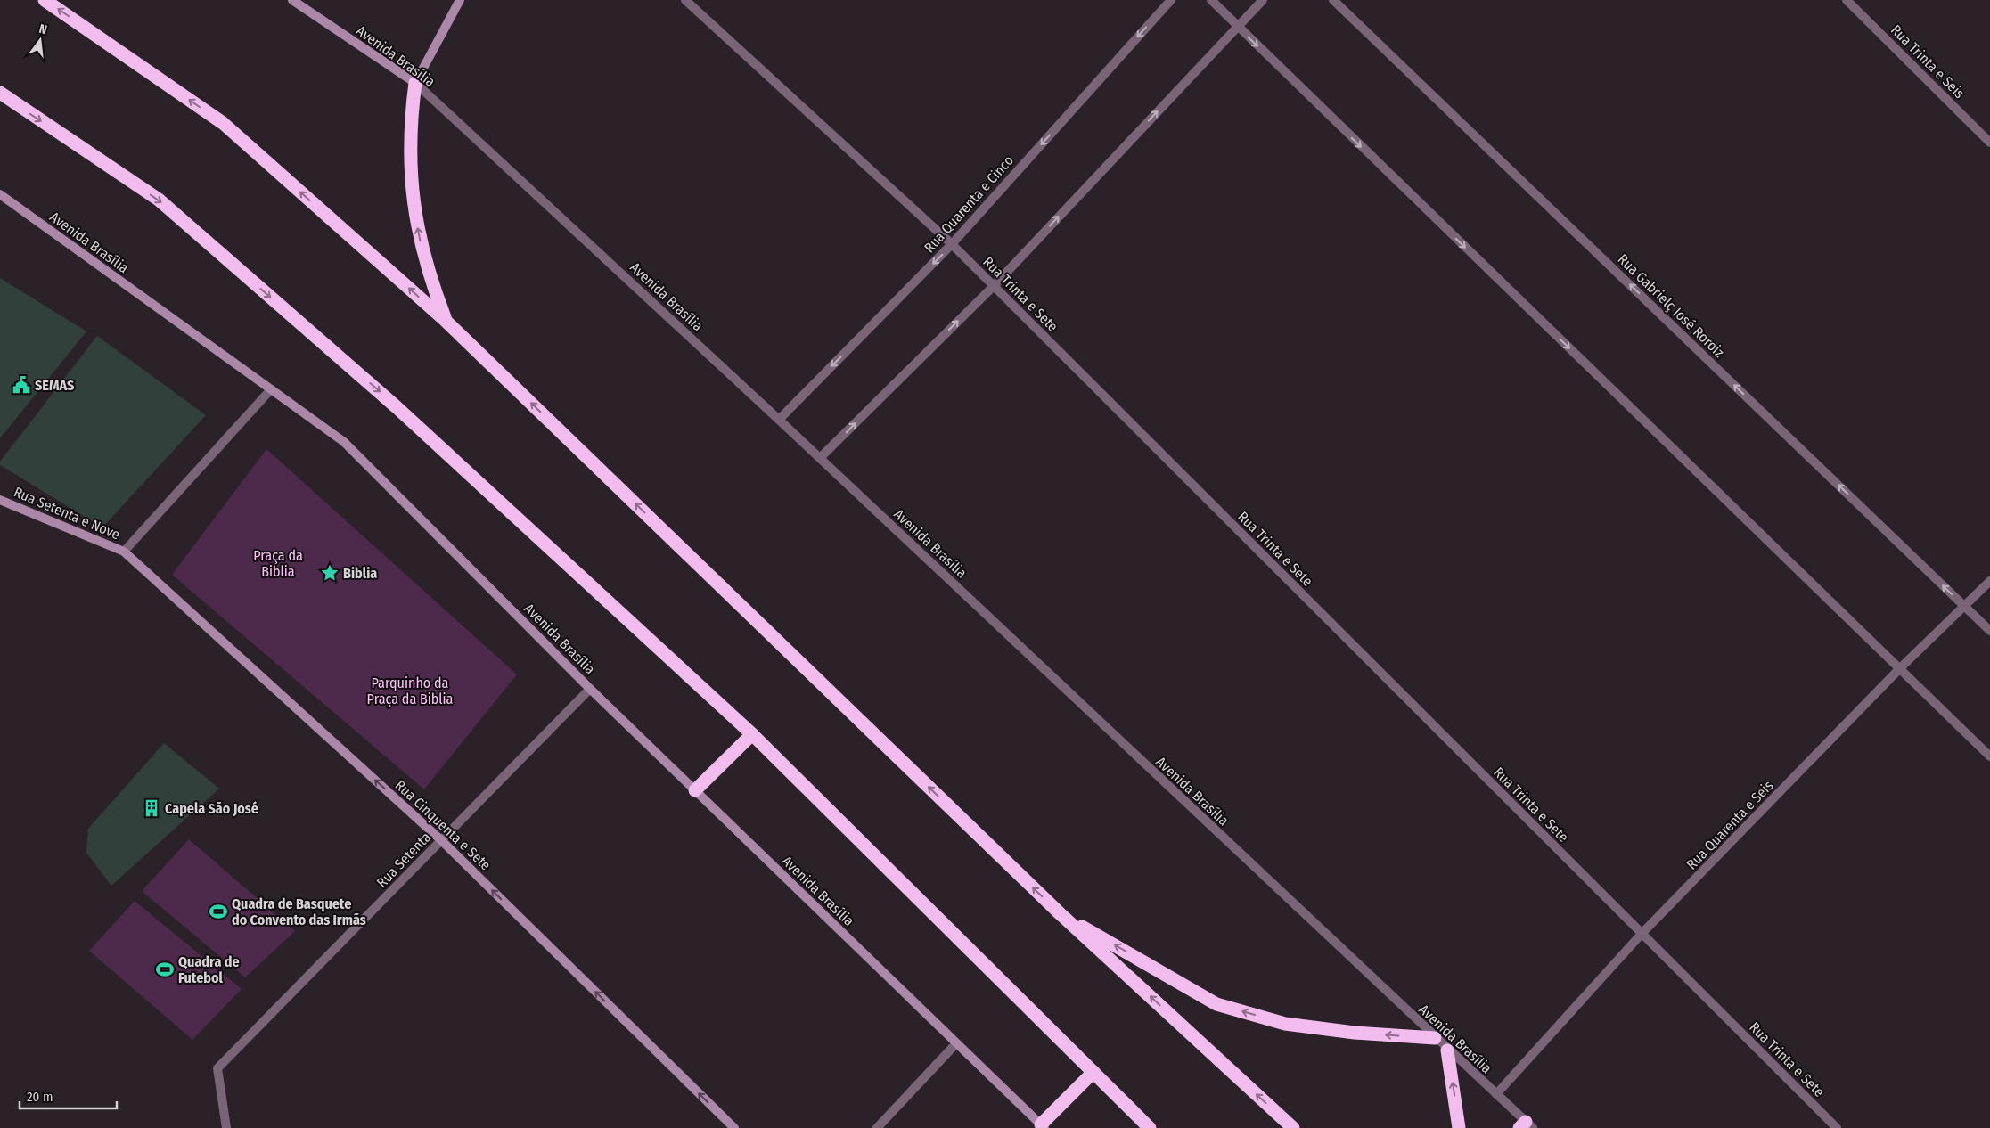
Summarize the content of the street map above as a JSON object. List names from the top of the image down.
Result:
{
  "streets": {
    "main road": ["Avenida Brasília", "Rua Setenta e Nove", "Rua Cinquenta e Sete"],
    "street": [
      "Rua Trinta e Seis",
      "Rua Quarenta e Cinco",
      "Rua Trinta e Sete",
      "Rua Gabrielç José Roroiz",
      "Rua Quarenta e Seis",
      "Rua Setenta"
    ]
  },
  "crossings": [
    ["Avenida Brasília", "Rua Quarenta e Cinco"],
    ["Avenida Brasília", "Rua Quarenta e Seis"],
    ["Avenida Brasília", "Rua Setenta"],
    ["Rua Quarenta e Cinco", "Rua Trinta e Sete"],
    ["Rua Trinta e Sete", "Rua Quarenta e Seis"],
    ["Rua Gabrielç José Roroiz", "Rua Quarenta e Seis"],
    ["Rua Setenta e Nove", "Rua Cinquenta e Sete"],
    ["Rua Cinquenta e Sete", "Rua Setenta"]
  ],
  "one_way": ["Rua Gabrielç José Roroiz", "Rua Cinquenta e Sete"],
  "parks": ["Praça da Biblia", "Parquinho da Praça da Biblia"],
  "places": {
    "public building": ["SEMAS"],
    "place": ["Biblia"],
    "building": ["Capela São José"],
    "sports": ["Quadra de Basquete do Convento das Irmãs", "Quadra de Futebol"]
  },
  "scale_bar": "20 m",
  "north": "top"
}
